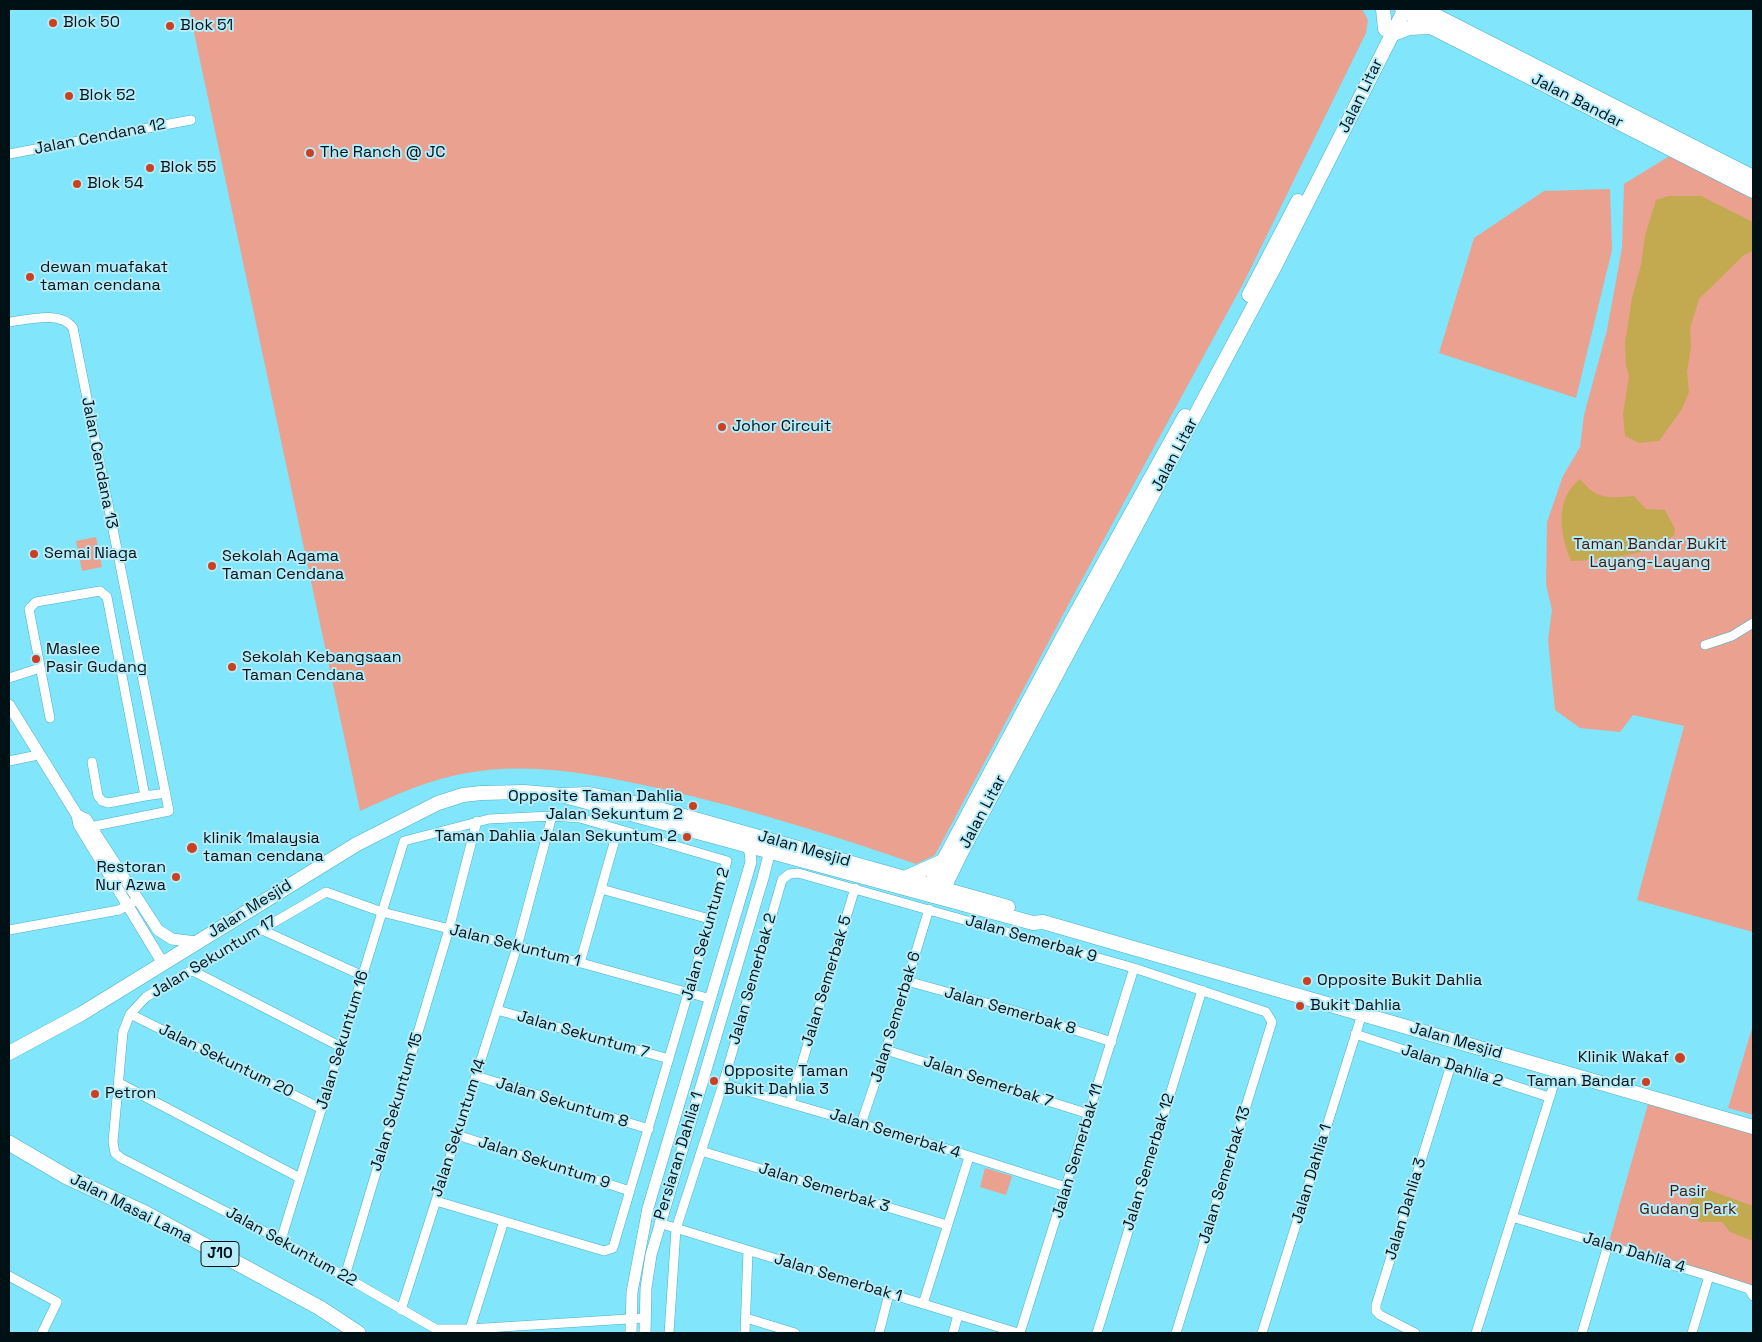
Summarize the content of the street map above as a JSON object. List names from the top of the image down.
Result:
{
  "streets": {
    "main road": [
      "Jalan Litar",
      "Jalan Bandar",
      "Jalan Mesjid",
      "Jalan Masai Lama",
      "J10"
    ],
    "street": [
      "Jalan Cendana 12",
      "Jalan Cendana 13",
      "Jalan Sekuntum 2",
      "Jalan Semerbak 9",
      "Jalan Sekuntum 1",
      "Jalan Sekuntum 17",
      "Jalan Semerbak 2",
      "Jalan Semerbak 5",
      "Jalan Semerbak 8",
      "Jalan Semerbak 6",
      "Jalan Sekuntum 7",
      "Jalan Sekuntum 16",
      "Jalan Sekuntum 20",
      "Jalan Dahlia 2",
      "Jalan Semerbak 7",
      "Jalan Sekuntum 15",
      "Jalan Sekuntum 8",
      "Jalan Sekuntum 14",
      "Jalan Semerbak 4",
      "Jalan Semerbak 11",
      "Persiaran Dahlia 1",
      "Jalan Semerbak 12",
      "Jalan Sekuntum 9",
      "Jalan Dahlia 1",
      "Jalan Semerbak 13",
      "Jalan Semerbak 3",
      "Jalan Dahlia 3",
      "Jalan Sekuntum 22",
      "Jalan Dahlia 4",
      "Jalan Semerbak 1"
    ]
  },
  "crossings": [
    ["Jalan Litar", "Jalan Bandar"],
    ["Jalan Litar", "Jalan Mesjid"],
    ["Jalan Mesjid", "Persiaran Dahlia 1"],
    ["Jalan Mesjid", "Jalan Dahlia 1"],
    ["Jalan Sekuntum 2", "Jalan Sekuntum 1"],
    ["Jalan Sekuntum 2", "Jalan Sekuntum 7"],
    ["Jalan Sekuntum 2", "Jalan Sekuntum 16"],
    ["Jalan Sekuntum 2", "Jalan Sekuntum 15"],
    ["Jalan Sekuntum 2", "Jalan Sekuntum 8"],
    ["Jalan Sekuntum 2", "Jalan Sekuntum 14"],
    ["Jalan Sekuntum 2", "Jalan Sekuntum 9"],
    ["Jalan Semerbak 9", "Jalan Semerbak 2"],
    ["Jalan Semerbak 9", "Jalan Semerbak 5"],
    ["Jalan Semerbak 9", "Jalan Semerbak 6"],
    ["Jalan Semerbak 9", "Jalan Semerbak 11"],
    ["Jalan Semerbak 9", "Jalan Semerbak 12"],
    ["Jalan Semerbak 9", "Jalan Semerbak 13"],
    ["Jalan Sekuntum 1", "Jalan Sekuntum 17"],
    ["Jalan Sekuntum 1", "Jalan Sekuntum 16"],
    ["Jalan Sekuntum 1", "Jalan Sekuntum 15"],
    ["Jalan Sekuntum 1", "Jalan Sekuntum 14"],
    ["Jalan Sekuntum 1", "Persiaran Dahlia 1"],
    ["Jalan Sekuntum 17", "Jalan Sekuntum 20"],
    ["Jalan Sekuntum 17", "Jalan Sekuntum 22"],
    ["Jalan Semerbak 2", "Jalan Semerbak 4"],
    ["Jalan Semerbak 2", "Jalan Semerbak 3"],
    ["Jalan Semerbak 2", "Jalan Semerbak 1"],
    ["Jalan Semerbak 5", "Jalan Semerbak 4"],
    ["Jalan Semerbak 8", "Jalan Semerbak 6"],
    ["Jalan Semerbak 8", "Jalan Semerbak 11"],
    ["Jalan Semerbak 6", "Jalan Semerbak 7"],
    ["Jalan Semerbak 6", "Jalan Semerbak 4"],
    ["Jalan Sekuntum 7", "Jalan Sekuntum 14"],
    ["Jalan Sekuntum 16", "Jalan Sekuntum 20"],
    ["Jalan Sekuntum 16", "Jalan Sekuntum 22"],
    ["Jalan Dahlia 2", "Jalan Dahlia 1"],
    ["Jalan Dahlia 2", "Jalan Dahlia 3"],
    ["Jalan Semerbak 7", "Jalan Semerbak 11"],
    ["Jalan Sekuntum 15", "Jalan Sekuntum 22"],
    ["Jalan Sekuntum 8", "Jalan Sekuntum 14"],
    ["Jalan Sekuntum 14", "Jalan Sekuntum 9"],
    ["Jalan Sekuntum 14", "Jalan Sekuntum 22"],
    ["Jalan Semerbak 4", "Jalan Semerbak 11"],
    ["Jalan Semerbak 11", "Jalan Semerbak 1"],
    ["Persiaran Dahlia 1", "Jalan Sekuntum 22"],
    ["Persiaran Dahlia 1", "Jalan Semerbak 1"]
  ],
  "parks": ["Taman Bandar Bukit Layang-Layang", "Pasir Gudang Park"],
  "places": [
    "Blok 50",
    "Blok 51",
    "Blok 52",
    "The Ranch @ JC",
    "Blok 55",
    "Blok 54",
    "dewan muafakat taman cendana",
    "Johor Circuit",
    "Semai Niaga",
    "Sekolah Agama Taman Cendana",
    "Maslee Pasir Gudang",
    "Sekolah Kebangsaan Taman Cendana",
    "Opposite Taman Dahlia Jalan Sekuntum 2",
    "Taman Dahlia Jalan Sekuntum 2",
    "klinik 1malaysia taman cendana",
    "Restoran Nur Azwa",
    "Opposite Bukit Dahlia",
    "Bukit Dahlia",
    "Klinik Wakaf",
    "Opposite Taman Bukit Dahlia 3",
    "Taman Bandar",
    "Petron"
  ]
}
